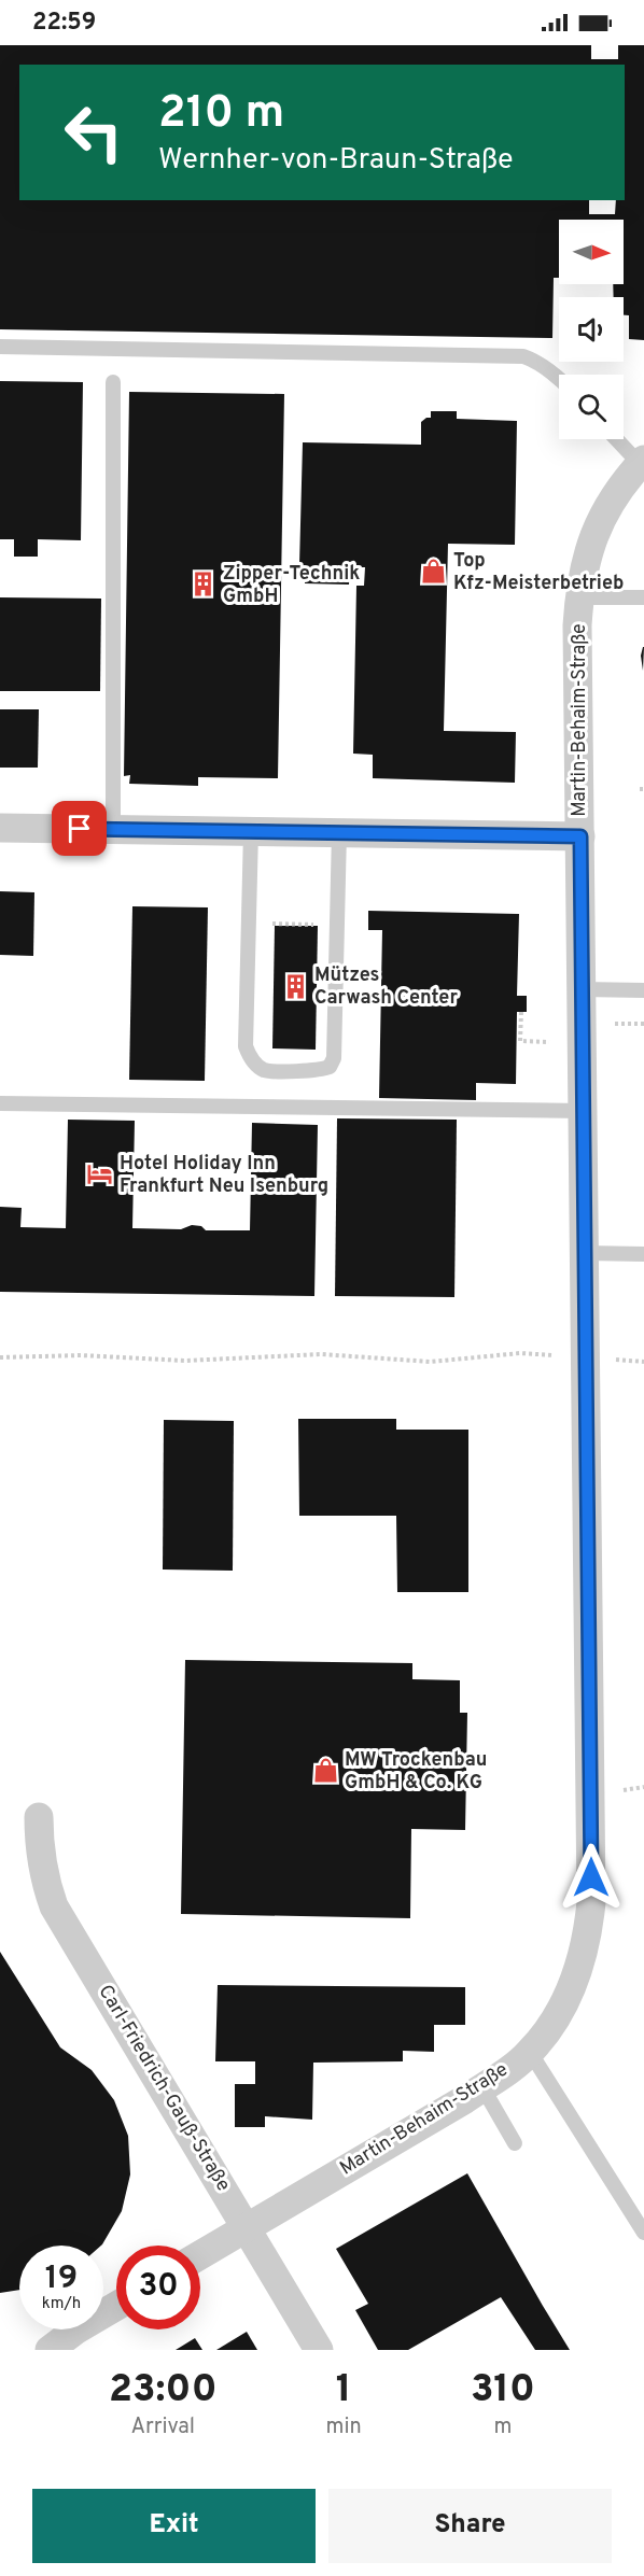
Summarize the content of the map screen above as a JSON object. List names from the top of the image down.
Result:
{
  "streets": {
    "street": ["Martin-Behaim-Straße", "Carl-Friedrich-Gauß-Straße"]
  },
  "crossings": [
    ["Martin-Behaim-Straße", "Carl-Friedrich-Gauß-Straße"]
  ],
  "places": {
    "shop": ["Top Kfz-Meisterbetrieb", "MW Trockenbau GmbH & Co. KG"],
    "building": ["Zipper-Technik GmbH", "Mützes Carwash Center"],
    "hotel": ["Hotel Holiday Inn Frankfurt Neu Isenburg"]
  },
  "north": "right",
  "page": {
    "status": "22:59",
    "turn": ["210 m", "Wernher-von-Braun-Straße"],
    "speed": "19 km/h",
    "limit": "30",
    "eta": [
      "23:00",
      "Arrival",
      "1",
      "min",
      "310",
      "m"
    ],
    "buttons": ["Exit", "Share"]
  }
}
